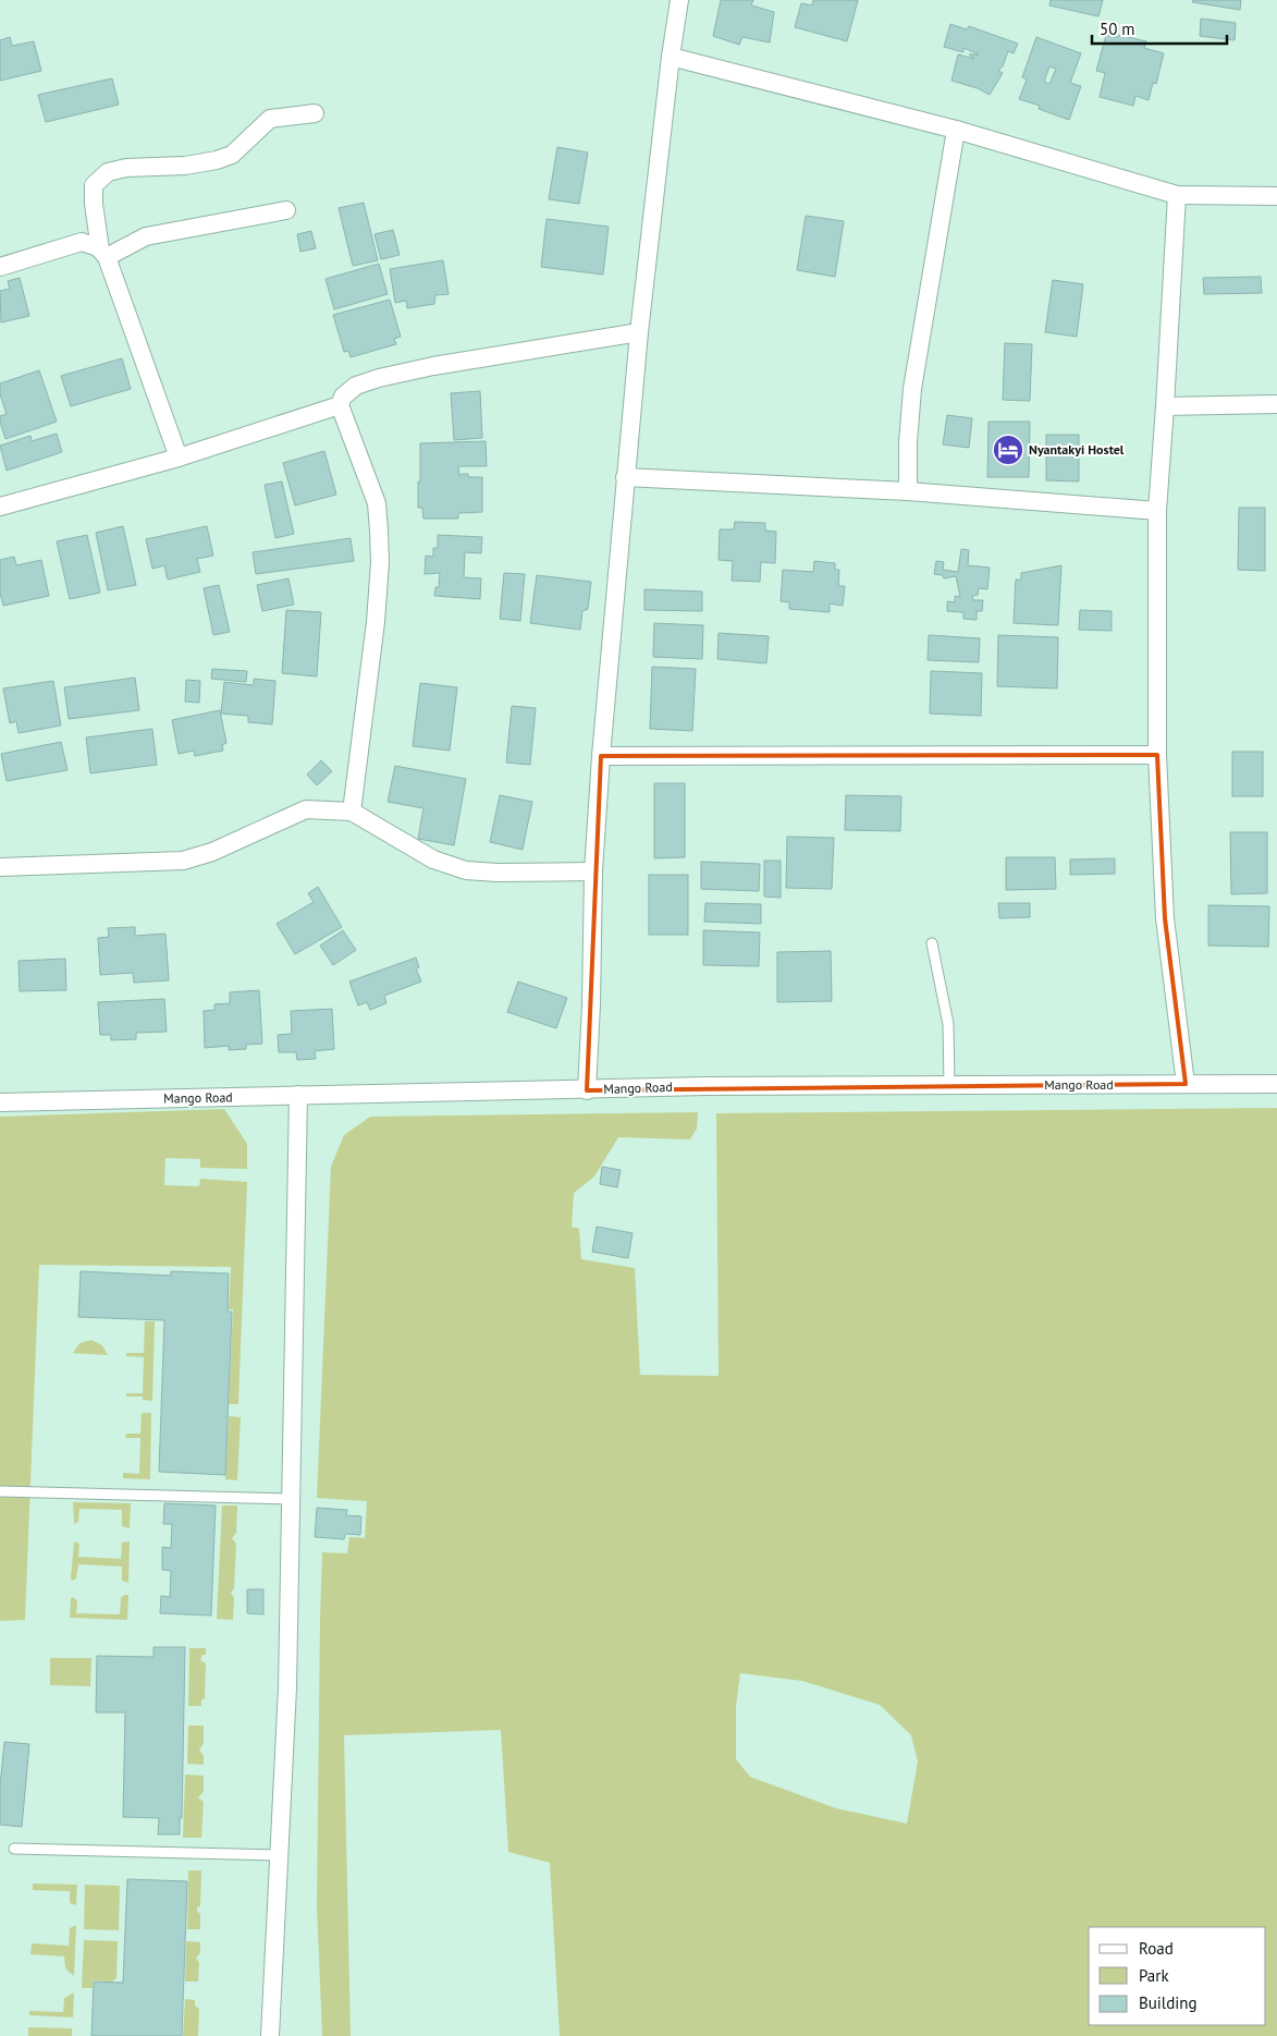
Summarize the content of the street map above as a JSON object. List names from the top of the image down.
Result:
{
  "streets": {
    "street": ["Mango Road"]
  },
  "places": {
    "hotel": ["Nyantakyi Hostel"]
  },
  "legend": ["Road", "Park", "Building"],
  "scale_bar": "50 m"
}
